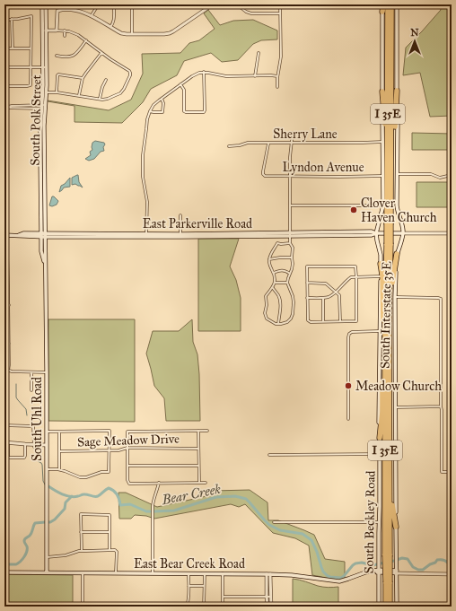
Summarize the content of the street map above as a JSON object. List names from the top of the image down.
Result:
{
  "streets": {
    "highway": ["I 35E"],
    "main road": [
      "South Polk Street",
      "East Parkerville Road",
      "South Interstate 35E",
      "South Uhl Road",
      "South Beckley Road",
      "East Bear Creek Road"
    ],
    "street": ["Sherry Lane", "Lyndon Avenue", "Sage Meadow Drive"]
  },
  "crossings": [
    ["South Polk Street", "East Parkerville Road"],
    ["South Polk Street", "South Uhl Road"],
    ["Sherry Lane", "Lyndon Avenue"],
    ["East Parkerville Road", "South Interstate 35E"],
    ["East Parkerville Road", "South Uhl Road"],
    ["East Parkerville Road", "South Beckley Road"],
    ["South Interstate 35E", "East Bear Creek Road"],
    ["South Uhl Road", "East Bear Creek Road"],
    ["South Beckley Road", "East Bear Creek Road"]
  ],
  "water": ["Bear Creek"],
  "places": ["Clover Haven Church", "Meadow Church"],
  "north": "top"
}
